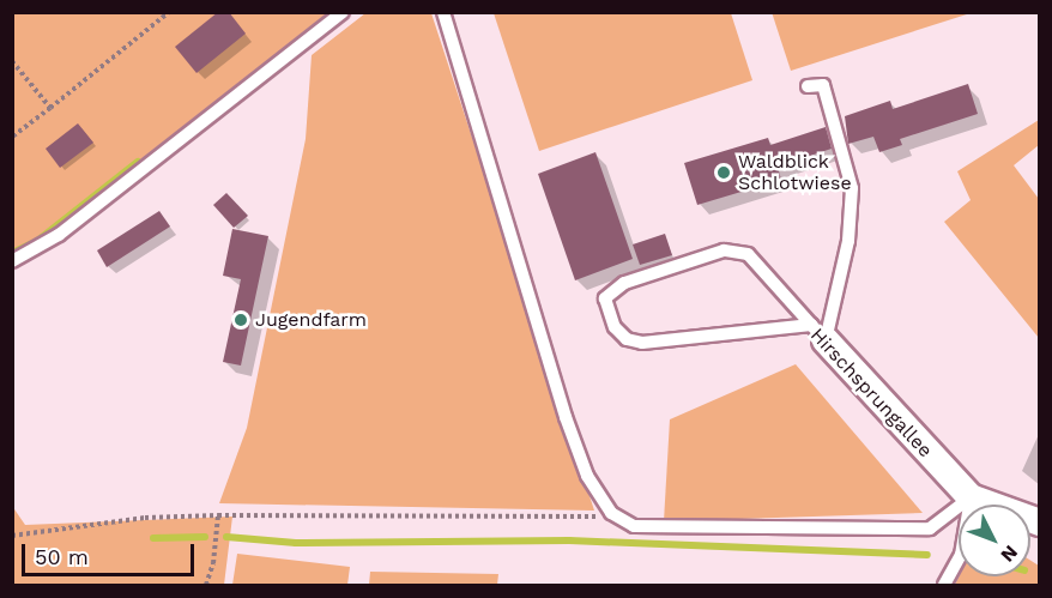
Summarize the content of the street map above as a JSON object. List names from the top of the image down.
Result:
{
  "streets": {
    "street": ["Hirschsprungallee"]
  },
  "places": ["Waldblick Schlotwiese", "Jugendfarm"],
  "scale_bar": "50 m",
  "north": "bottom right"
}
